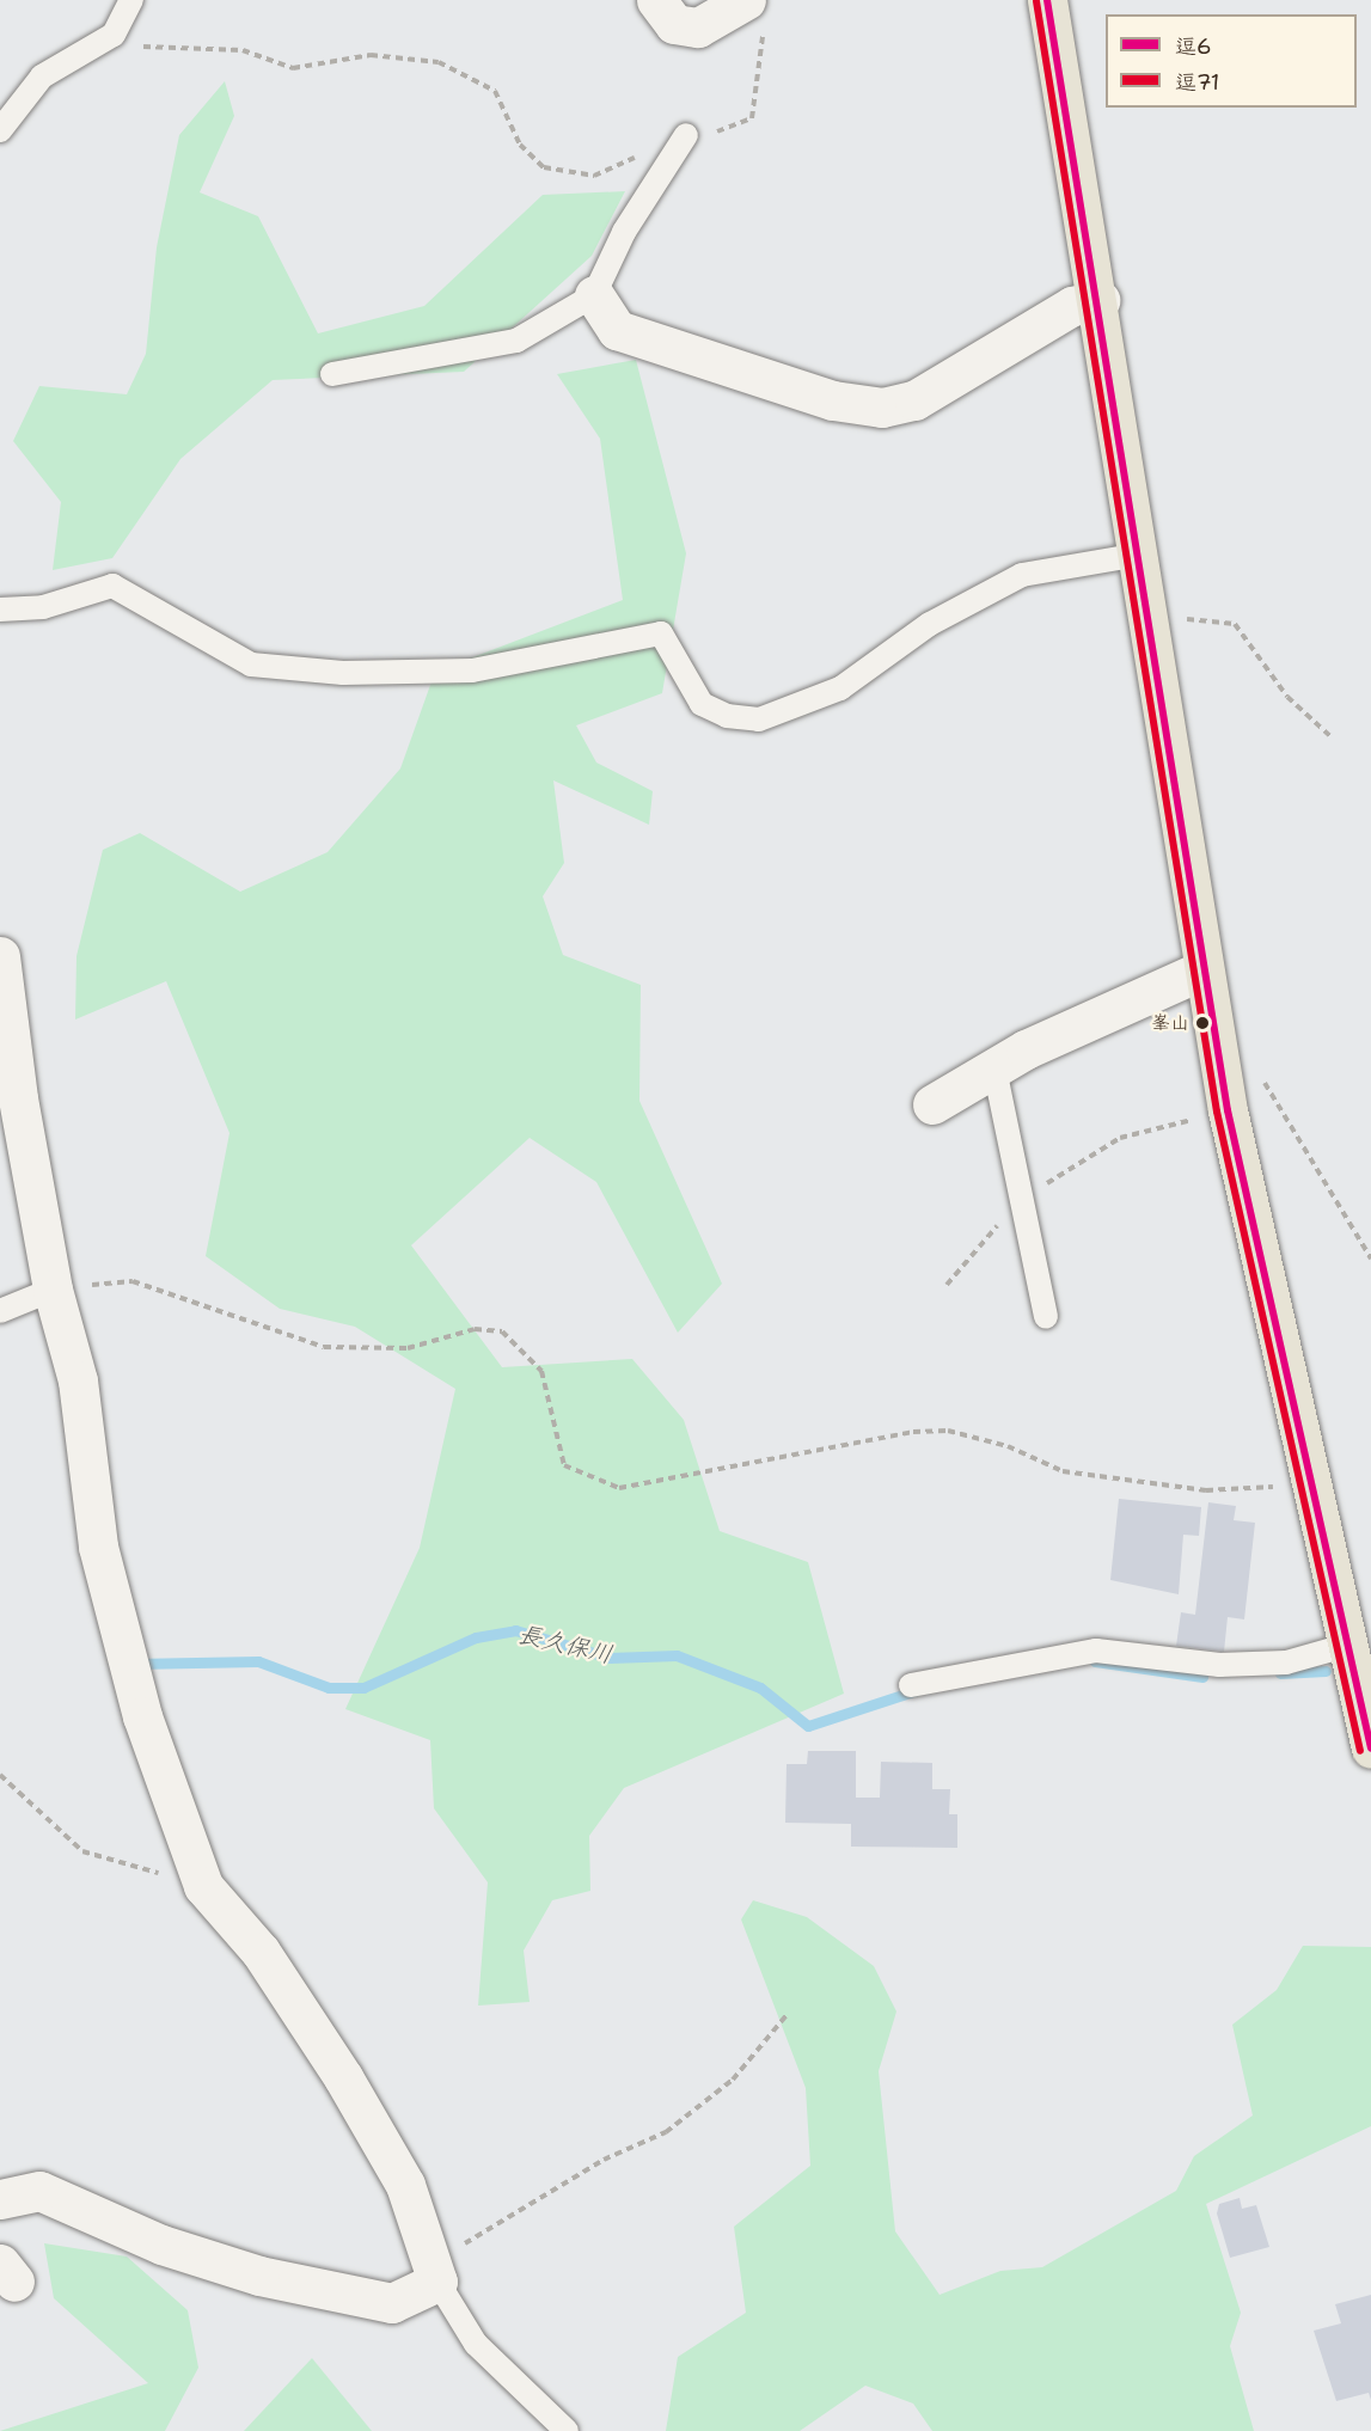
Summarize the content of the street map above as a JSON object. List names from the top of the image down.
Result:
{
  "water": ["長久保川"],
  "places": ["峯山"],
  "lines": ["transit line 逗6", "transit line 逗71"],
  "legend": ["逗6", "逗71"]
}
